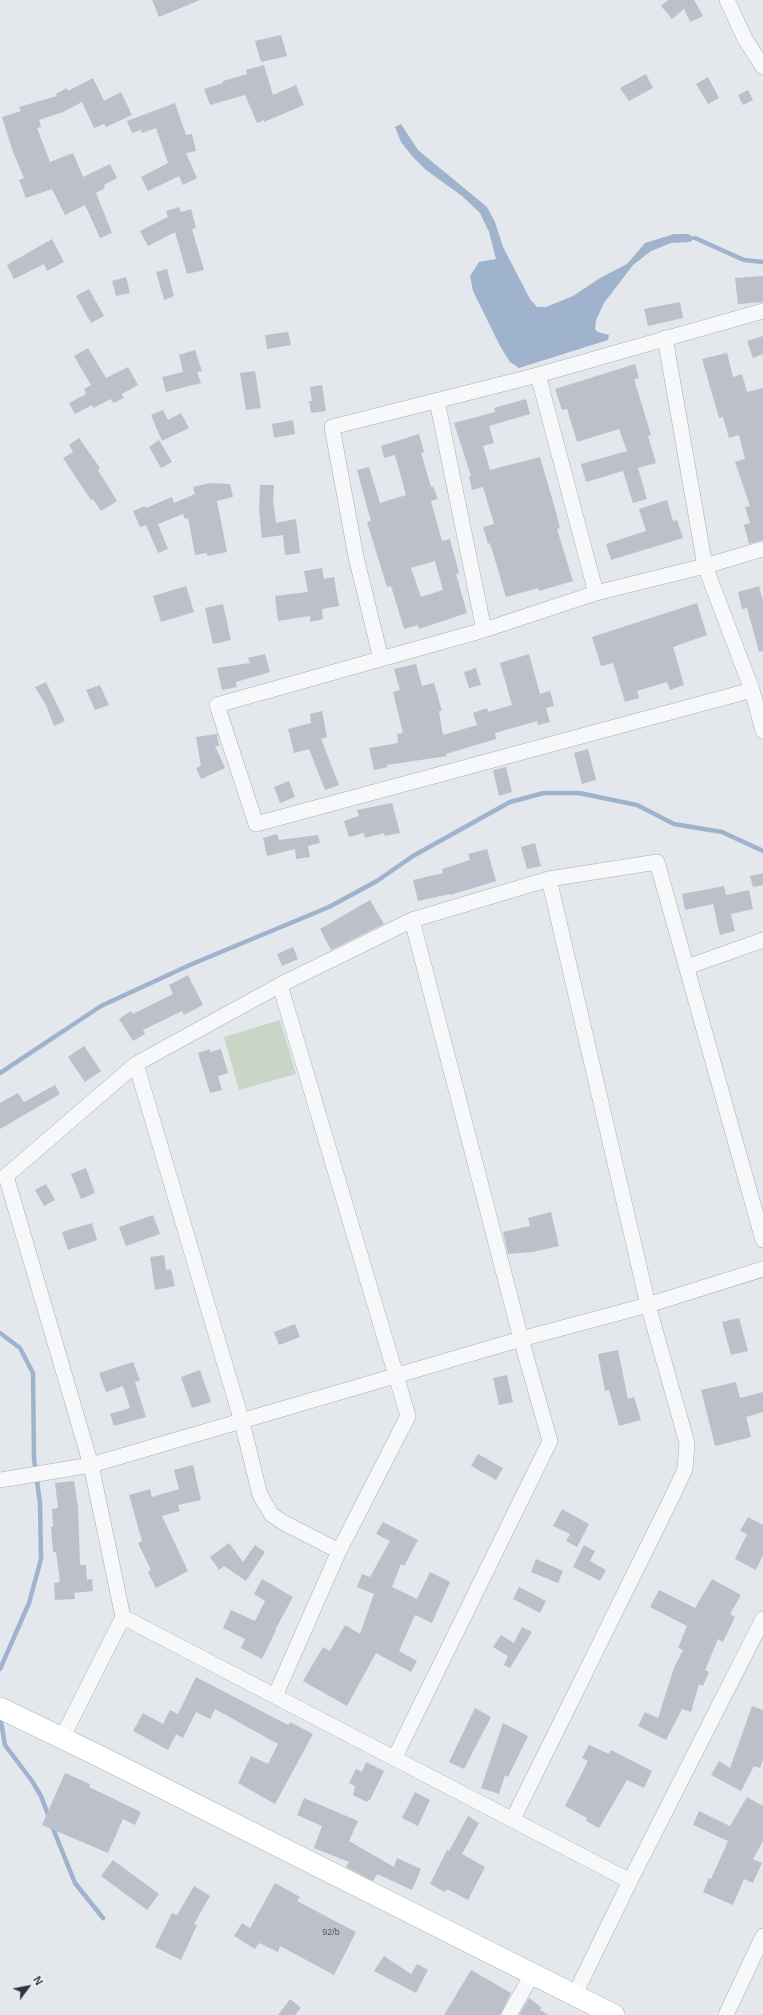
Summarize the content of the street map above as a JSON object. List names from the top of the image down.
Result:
{
  "house_numbers": ["92/b"],
  "north": "top right"
}
